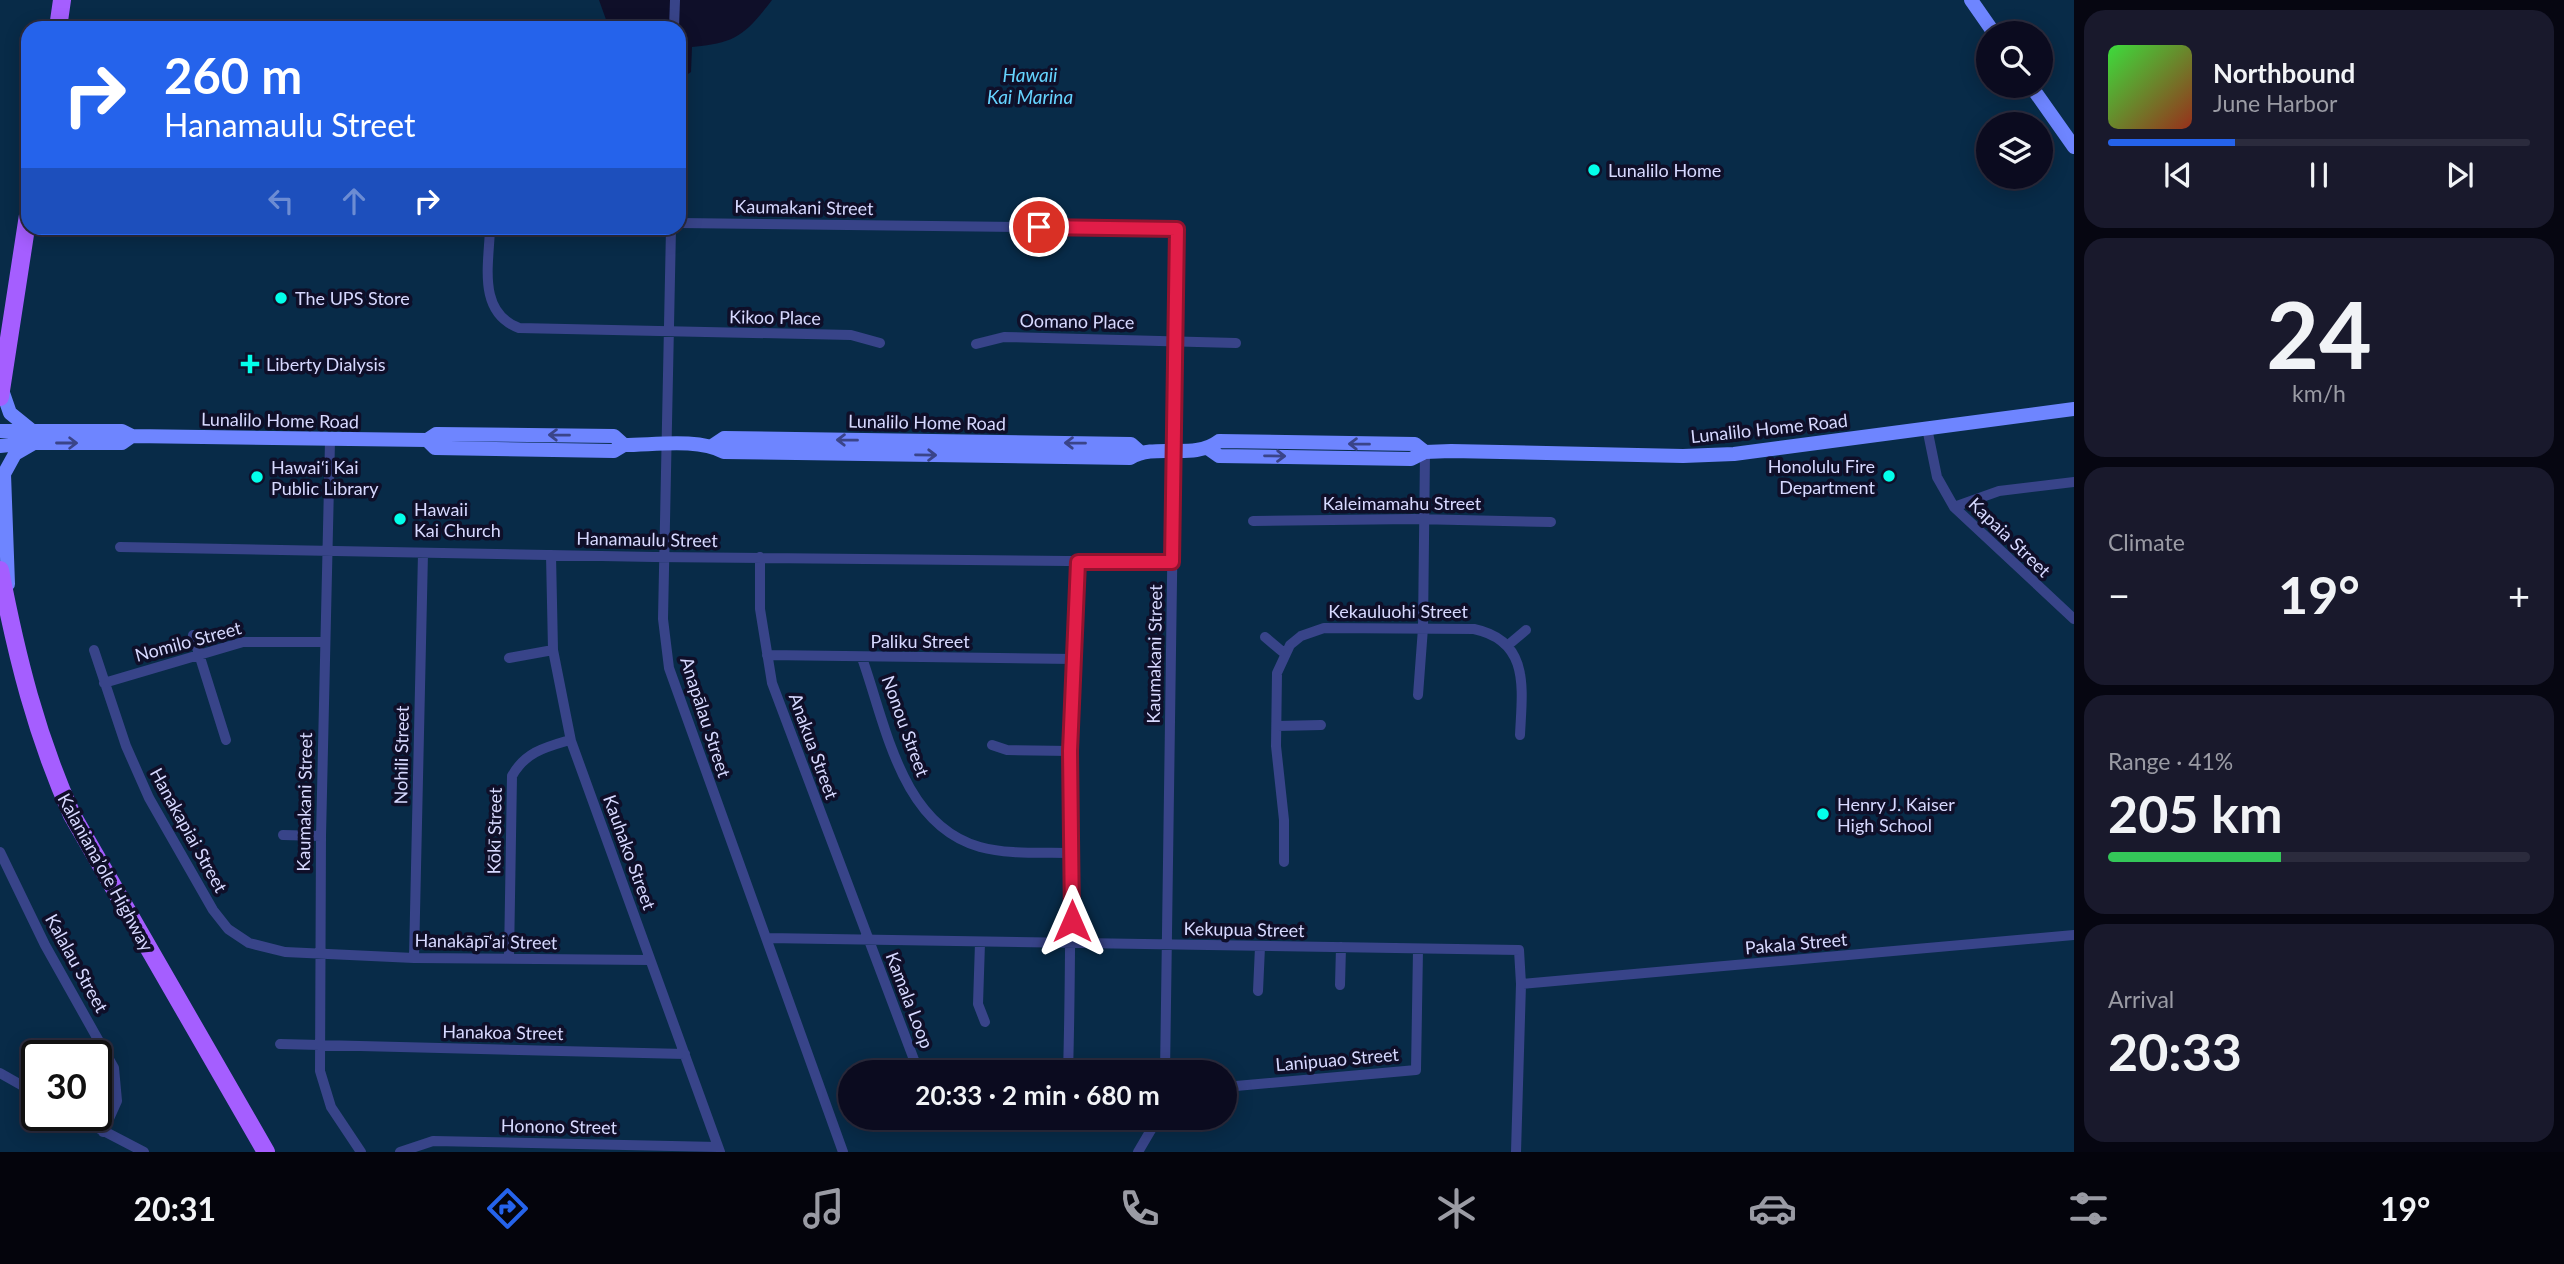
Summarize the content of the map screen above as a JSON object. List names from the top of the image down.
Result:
{
  "streets": {
    "main road": ["Lunalilo Home Road", "Kalaniana’ole Highway"],
    "street": [
      "Kaumakani Street",
      "Kikoo Place",
      "Oomano Place",
      "Kaleimamahu Street",
      "Kapaia Street",
      "Hanamaulu Street",
      "Kekauluohi Street",
      "Nomilo Street",
      "Paliku Street",
      "Anapālau Street",
      "Nonou Street",
      "Anakua Street",
      "Nohili Street",
      "Hanakapiai Street",
      "Kōkī Street",
      "Kauhako Street",
      "Kekupua Street",
      "Hanakāpī‘ai Street",
      "Pakala Street",
      "Kalalau Street",
      "Kamala Loop",
      "Hanakoa Street",
      "Lanipuao Street",
      "Honono Street"
    ]
  },
  "crossings": [
    ["Kaumakani Street", "Oomano Place"],
    ["Kaumakani Street", "Lunalilo Home Road"],
    ["Kaumakani Street", "Hanamaulu Street"],
    ["Kaumakani Street", "Nomilo Street"],
    ["Kaumakani Street", "Hanakapiai Street"],
    ["Kaumakani Street", "Kekupua Street"],
    ["Kaumakani Street", "Hanakāpī‘ai Street"],
    ["Kaumakani Street", "Hanakoa Street"],
    ["Kikoo Place", "Anapālau Street"],
    ["Lunalilo Home Road", "Kapaia Street"],
    ["Lunalilo Home Road", "Anapālau Street"],
    ["Hanamaulu Street", "Anapālau Street"],
    ["Hanamaulu Street", "Anakua Street"],
    ["Hanamaulu Street", "Nohili Street"],
    ["Hanamaulu Street", "Kauhako Street"],
    ["Nomilo Street", "Hanakapiai Street"],
    ["Paliku Street", "Nonou Street"],
    ["Paliku Street", "Anakua Street"],
    ["Anapālau Street", "Kekupua Street"],
    ["Anakua Street", "Kekupua Street"],
    ["Anakua Street", "Kamala Loop"],
    ["Nohili Street", "Hanakāpī‘ai Street"],
    ["Hanakapiai Street", "Hanakāpī‘ai Street"],
    ["Kōkī Street", "Kauhako Street"],
    ["Kōkī Street", "Hanakāpī‘ai Street"],
    ["Kauhako Street", "Hanakāpī‘ai Street"],
    ["Kauhako Street", "Hanakoa Street"],
    ["Kauhako Street", "Honono Street"],
    ["Kekupua Street", "Pakala Street"],
    ["Kekupua Street", "Kamala Loop"],
    ["Kekupua Street", "Lanipuao Street"]
  ],
  "water": ["Hawaii Kai Marina"],
  "places": {
    "other": [
      "Lunalilo Home",
      "The UPS Store",
      "Honolulu Fire Department",
      "Hawaiʻi Kai Public Library",
      "Hawaii Kai Church",
      "Henry J. Kaiser High School"
    ],
    "health": ["Liberty Dialysis"]
  },
  "page": {
    "turn": ["260 m", "Hanamaulu Street"],
    "song": ["Northbound", "June Harbor"],
    "tile": [
      ["24", "km/h"],
      "Climate",
      ["Range · 41%", "205 km"],
      ["Arrival", "20:33"]
    ],
    "heat": ["−", "19°", "+"],
    "limit": "30",
    "trip": "20:33 · 2 min · 680 m",
    "tabs": ["20:31", "19°"]
  }
}
